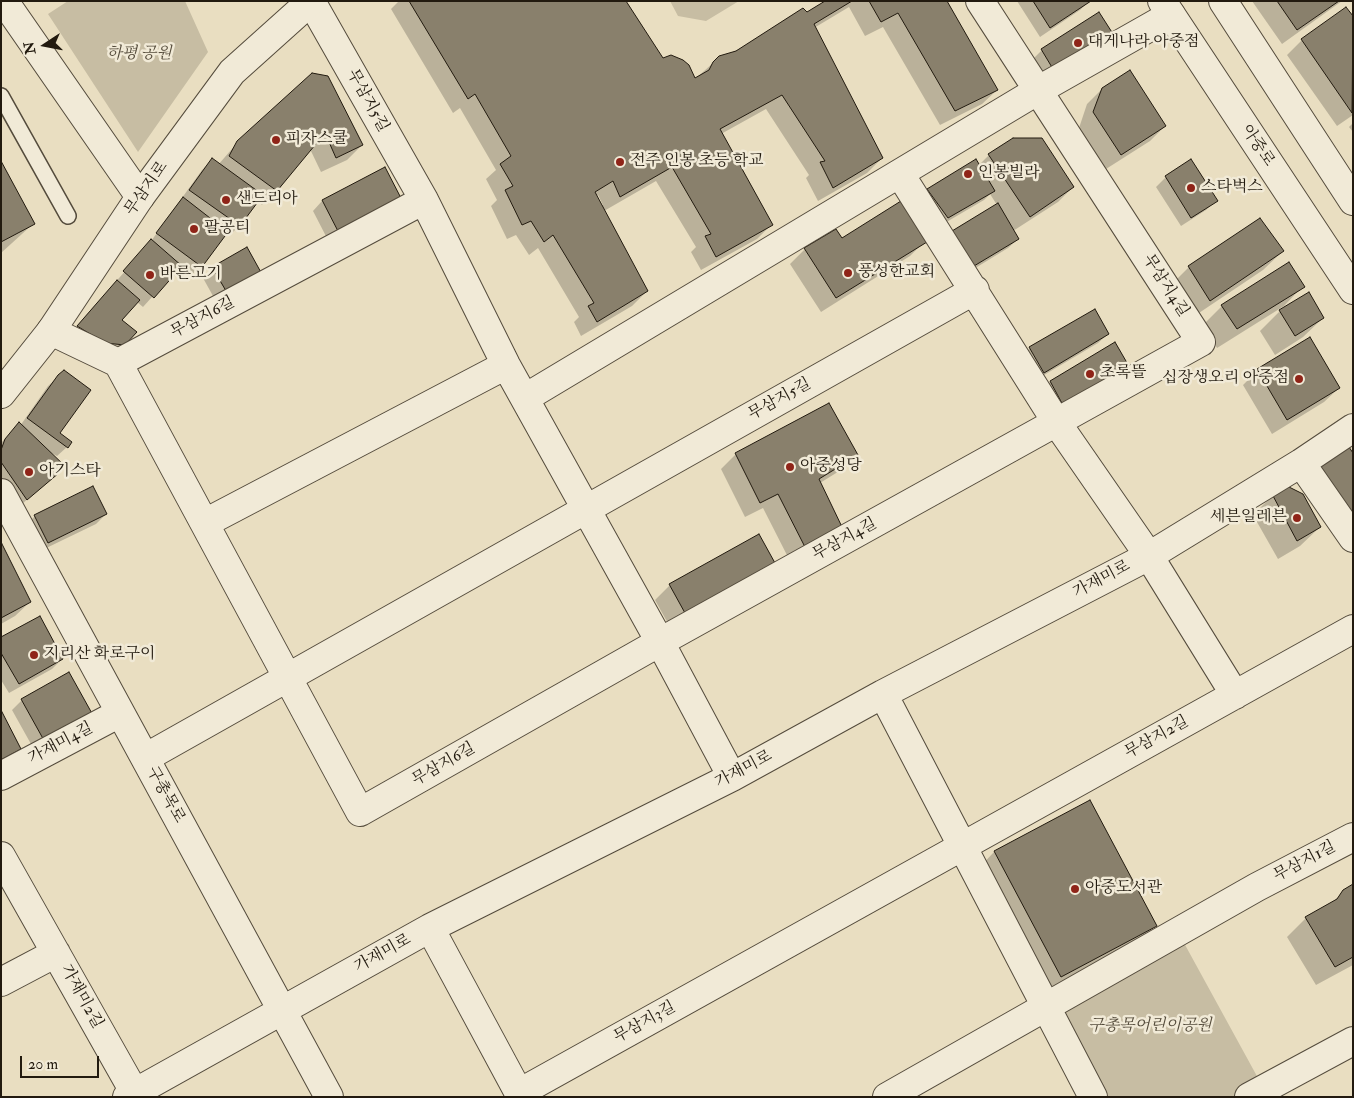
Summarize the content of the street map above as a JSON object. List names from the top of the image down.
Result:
{
  "streets": {
    "street": [
      "무삼지5길",
      "아중로",
      "무삼지로",
      "무삼지4길",
      "무삼지6길",
      "가재미로",
      "무삼지2길",
      "가재미4길",
      "구총목로",
      "무삼지1길",
      "가재미2길",
      "무삼지3길"
    ]
  },
  "crossings": [
    ["무삼지5길", "무삼지로"],
    ["무삼지5길", "무삼지4길"],
    ["무삼지5길", "무삼지6길"],
    ["무삼지5길", "가재미로"],
    ["무삼지4길", "무삼지6길"],
    ["가재미로", "구총목로"],
    ["가재미로", "가재미2길"],
    ["가재미로", "무삼지3길"],
    ["무삼지2길", "무삼지3길"],
    ["가재미4길", "구총목로"]
  ],
  "parks": ["하평 공원", "구총목어린이공원"],
  "places": [
    "대게나라 아중점",
    "피자스쿨",
    "전주 인봉 초등 학교",
    "인봉빌라",
    "스타벅스",
    "샌드리아",
    "팔공티",
    "풍성한교회",
    "바른고기",
    "초록뜰",
    "십장생오리 아중점",
    "아중성당",
    "아기스타",
    "세븐일레븐",
    "지리산 화로구이",
    "아중도서관"
  ],
  "scale_bar": "20 m",
  "north": "left"
}
